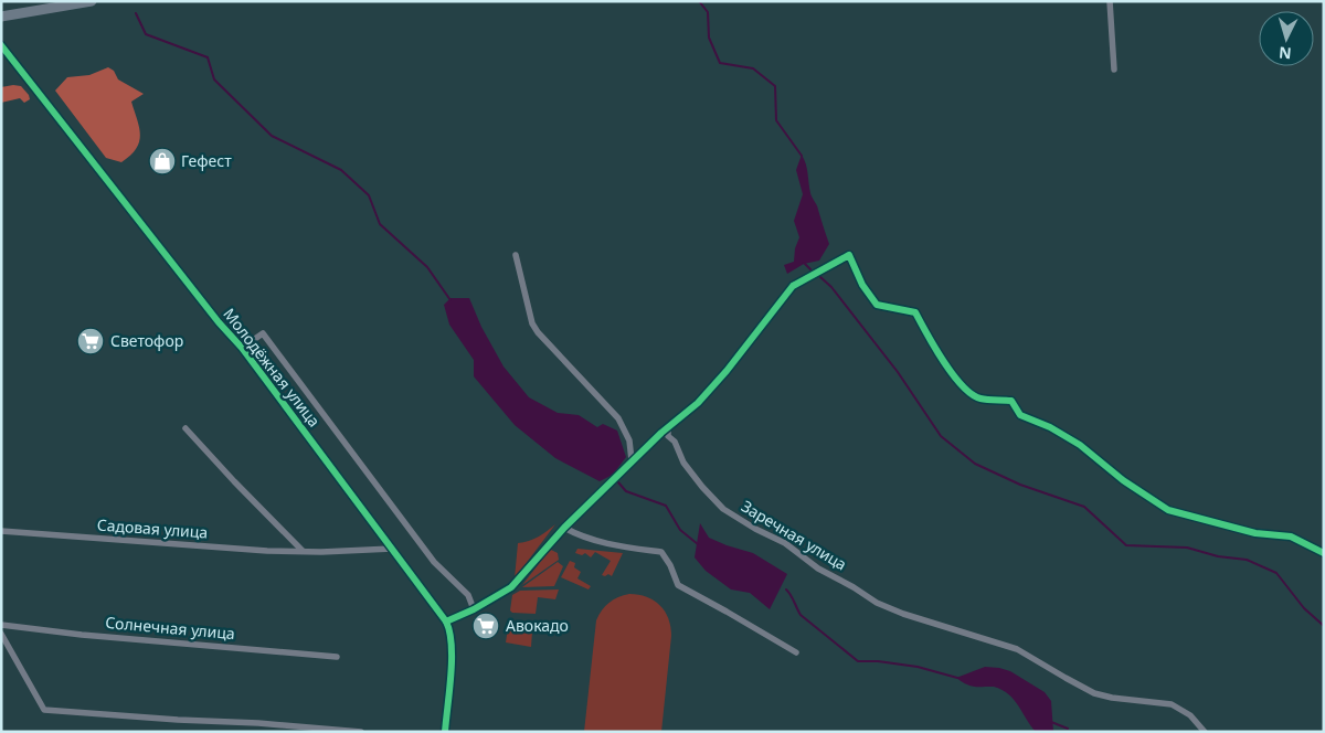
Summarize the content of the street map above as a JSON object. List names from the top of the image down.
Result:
{
  "streets": {
    "street": [
      "Молодёжная улица",
      "Садовая улица",
      "Заречная улица",
      "Солнечная улица"
    ]
  },
  "places": {
    "shop": ["Гефест"],
    "supermarket": ["Светофор", "Авокадо"]
  },
  "north": "bottom"
}
